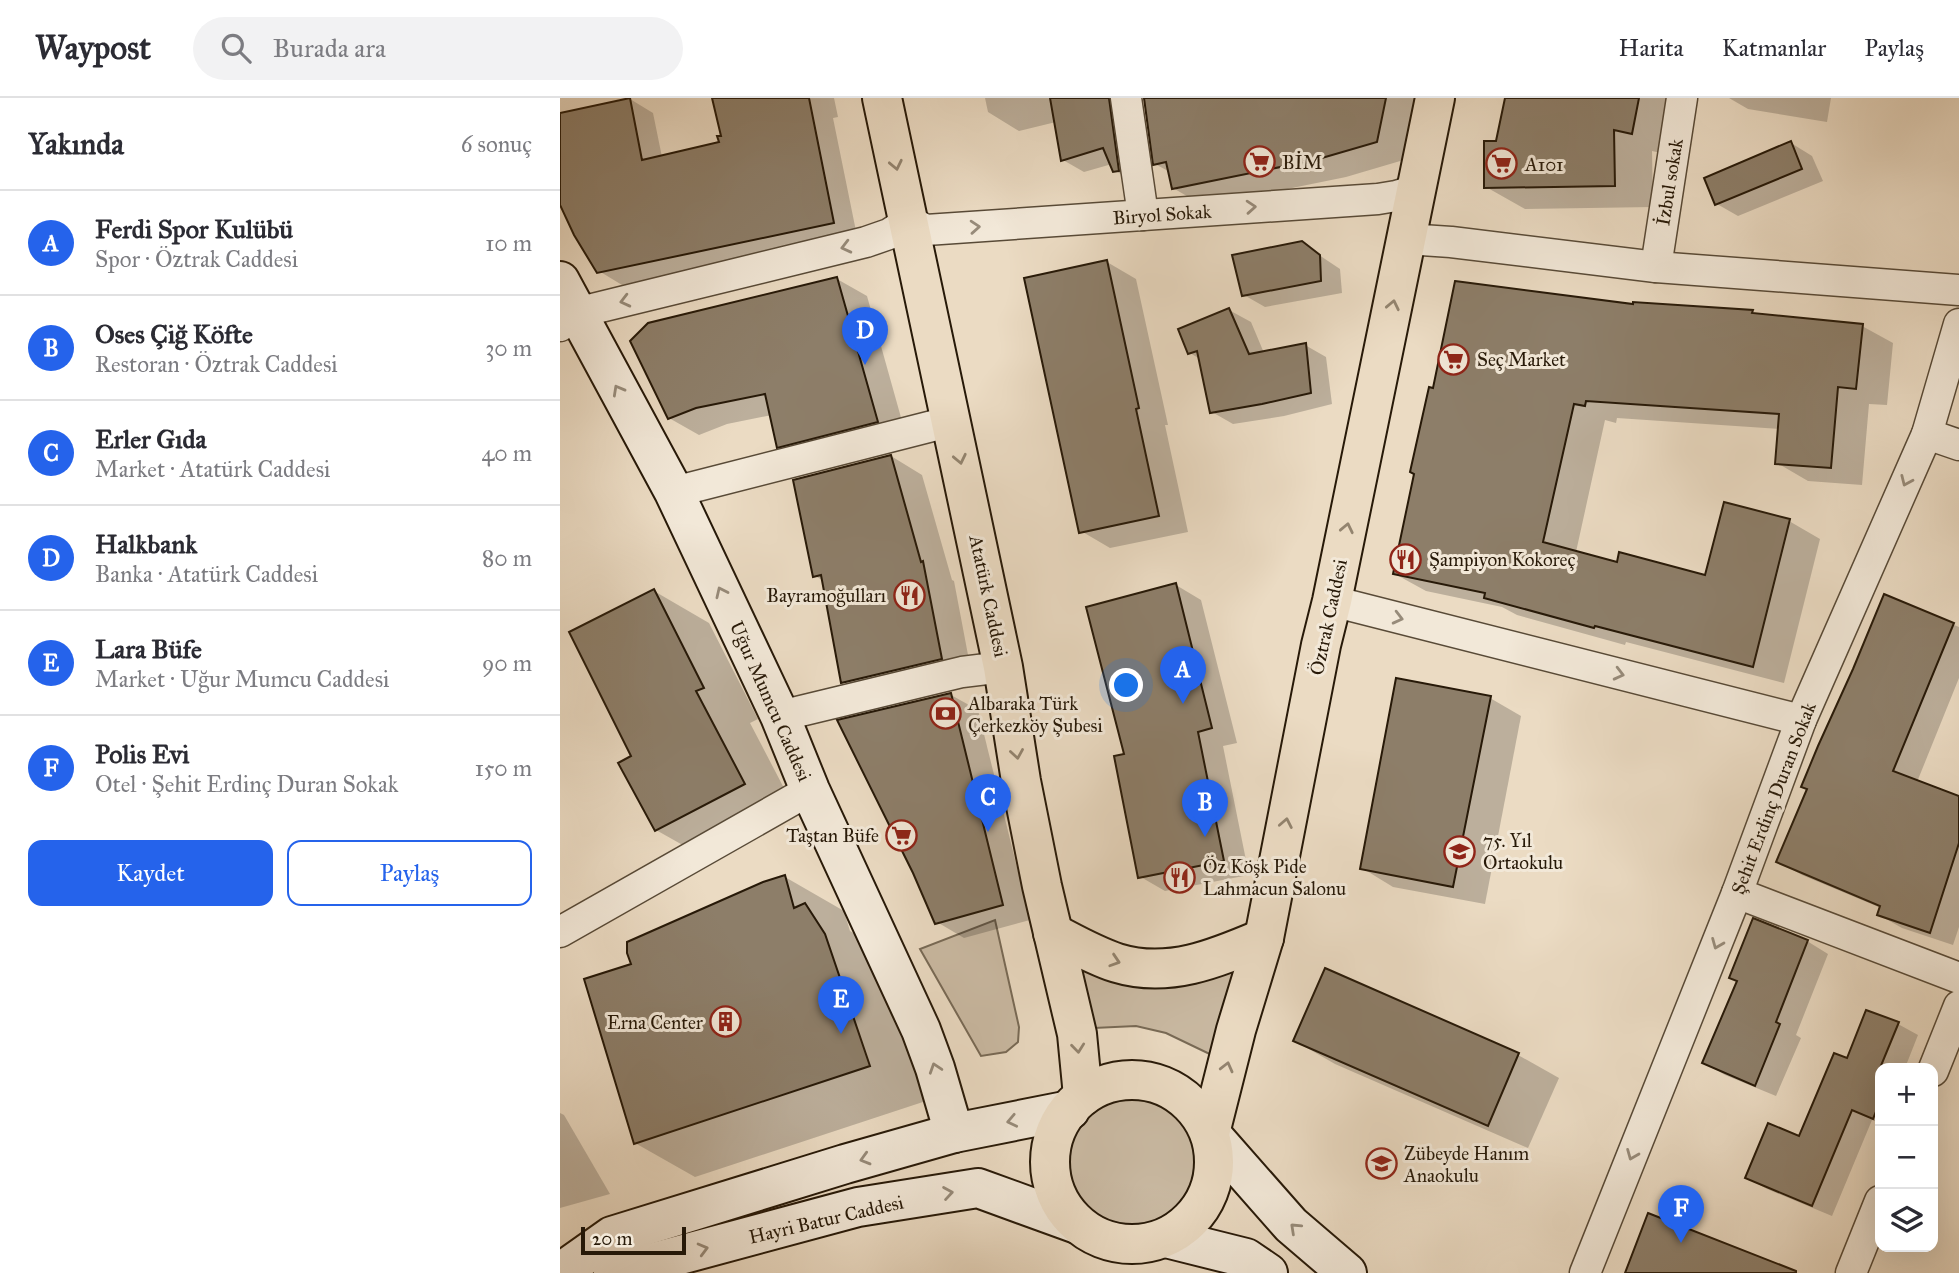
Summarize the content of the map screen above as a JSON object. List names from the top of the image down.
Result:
{
  "streets": {
    "main road": [
      "Atatürk Caddesi",
      "Öztrak Caddesi",
      "Uğur Mumcu Caddesi",
      "Hayri Batur Caddesi"
    ],
    "street": ["İzbul sokak", "Biryol Sokak", "Şehit Erdinç Duran Sokak"]
  },
  "crossings": [
    ["Biryol Sokak", "Atatürk Caddesi"],
    ["Biryol Sokak", "Öztrak Caddesi"],
    ["Atatürk Caddesi", "Öztrak Caddesi"],
    ["Atatürk Caddesi", "Hayri Batur Caddesi"],
    ["Öztrak Caddesi", "Hayri Batur Caddesi"],
    ["Uğur Mumcu Caddesi", "Hayri Batur Caddesi"]
  ],
  "one_way": [
    "Atatürk Caddesi",
    "Öztrak Caddesi",
    "Uğur Mumcu Caddesi",
    "Şehit Erdinç Duran Sokak"
  ],
  "places": {
    "supermarket": [
      "BİM",
      "A101",
      "Seç Market",
      "Taştan Büfe"
    ],
    "restaurant": ["Şampiyon Kokoreç", "Bayramoğulları", "Öz Köşk Pide Lahmacun Salonu"],
    "bank": ["Albaraka Türk Çerkezköy Şubesi"],
    "school or university": ["75. Yıl Ortaokulu", "Zübeyde Hanım Anaokulu"],
    "building": ["Erna Center"]
  },
  "scale_bar": "20 m",
  "page": {
    "header": "Waypost",
    "search": "Burada ara",
    "nav": ["Harita", "Katmanlar", "Paylaş"],
    "heading": ["Yakında", "6 sonuç"],
    "list": [
      {
        "mark": "A",
        "name": "Ferdi Spor Kulübü",
        "note": "Spor · Öztrak Caddesi",
        "value": "10 m"
      },
      {
        "mark": "B",
        "name": "Oses Çiğ Köfte",
        "note": "Restoran · Öztrak Caddesi",
        "value": "30 m"
      },
      {
        "mark": "C",
        "name": "Erler Gıda",
        "note": "Market · Atatürk Caddesi",
        "value": "40 m"
      },
      {
        "mark": "D",
        "name": "Halkbank",
        "note": "Banka · Atatürk Caddesi",
        "value": "80 m"
      },
      {
        "mark": "E",
        "name": "Lara Büfe",
        "note": "Market · Uğur Mumcu Caddesi",
        "value": "90 m"
      },
      {
        "mark": "F",
        "name": "Polis Evi",
        "note": "Otel · Şehit Erdinç Duran Sokak",
        "value": "150 m"
      }
    ],
    "pins": [
      "D",
      "A",
      "C",
      "B",
      "E",
      "F"
    ],
    "buttons": ["Kaydet", "Paylaş"],
    "map_buttons": ["+", "−"],
    "scale": "20 m"
  }
}
